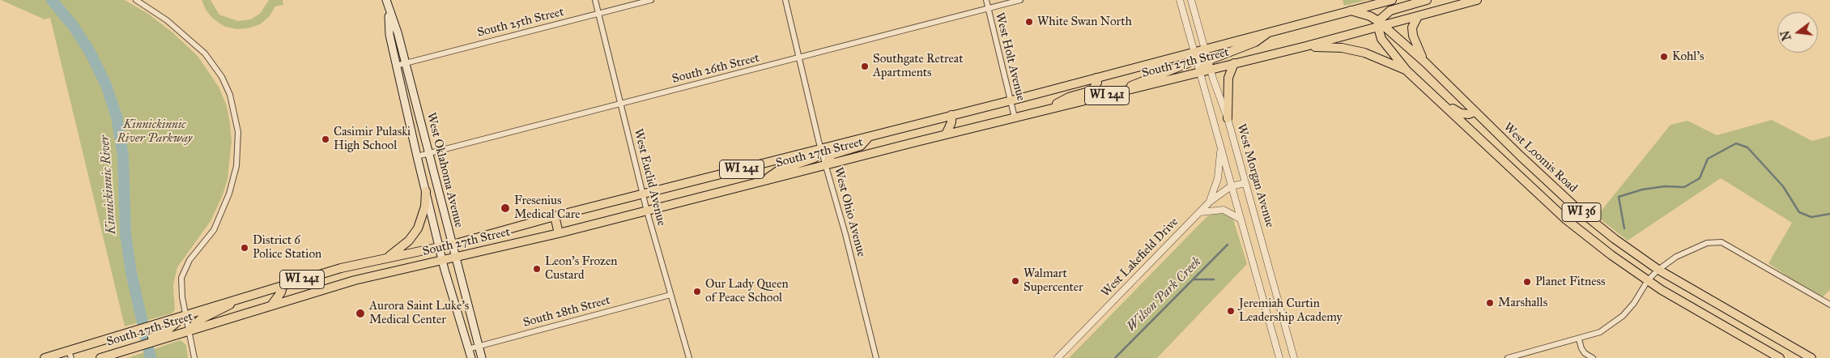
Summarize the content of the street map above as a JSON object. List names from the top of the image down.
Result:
{
  "streets": {
    "main road": [
      "South 27th Street",
      "WI 241",
      "West Loomis Road",
      "West Oklahoma Avenue",
      "WI 36"
    ],
    "street": [
      "South 25th Street",
      "West Holt Avenue",
      "South 26th Street",
      "West Morgan Avenue",
      "West Euclid Avenue",
      "West Ohio Avenue",
      "West Lakefield Drive",
      "South 28th Street"
    ]
  },
  "crossings": [
    ["South 25th Street", "West Oklahoma Avenue"],
    ["South 25th Street", "West Euclid Avenue"],
    ["West Holt Avenue", "South 27th Street"],
    ["West Holt Avenue", "South 26th Street"],
    ["South 27th Street", "West Loomis Road"],
    ["South 27th Street", "West Oklahoma Avenue"],
    ["South 27th Street", "West Morgan Avenue"],
    ["South 27th Street", "West Euclid Avenue"],
    ["South 27th Street", "West Ohio Avenue"],
    ["South 27th Street", "WI 36"],
    ["South 26th Street", "West Oklahoma Avenue"],
    ["South 26th Street", "West Euclid Avenue"],
    ["South 26th Street", "West Ohio Avenue"],
    ["West Loomis Road", "WI 36"],
    ["West Oklahoma Avenue", "South 28th Street"],
    ["West Morgan Avenue", "West Lakefield Drive"],
    ["West Euclid Avenue", "South 28th Street"]
  ],
  "water": ["Kinnickinnic River", "Wilson Park Creek"],
  "parks": ["Kinnickinnic River Parkway"],
  "places": [
    "White Swan North",
    "Kohl's",
    "Southgate Retreat Apartments",
    "Casimir Pulaski High School",
    "Fresenius Medical Care",
    "District 6 Police Station",
    "Leon's Frozen Custard",
    "Walmart Supercenter",
    "Planet Fitness",
    "Our Lady Queen of Peace School",
    "Marshalls",
    "Jeremiah Curtin Leadership Academy",
    "Aurora Saint Luke's Medical Center"
  ],
  "north": "left"
}
